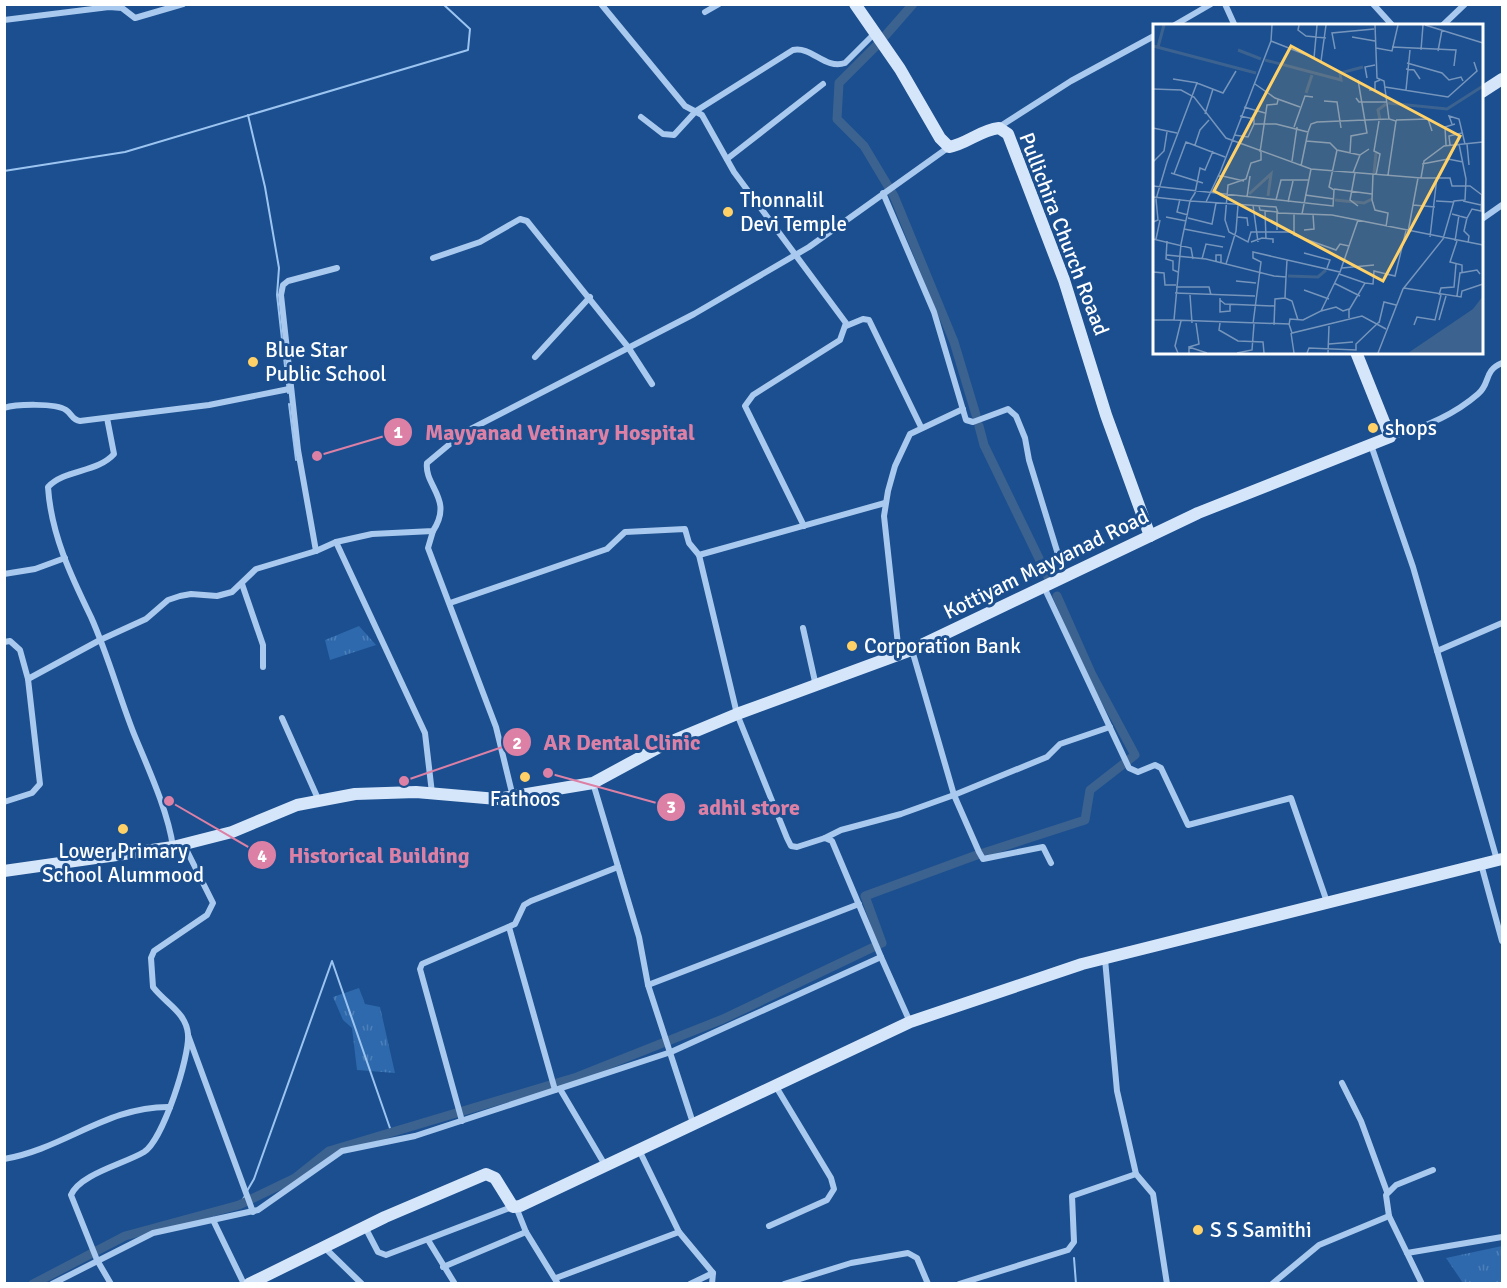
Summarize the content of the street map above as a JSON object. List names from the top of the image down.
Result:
{
  "streets": {
    "main road": ["Pullichira Church Roaad", "Kottiyam Mayyanad Road"]
  },
  "crossings": [
    ["Pullichira Church Roaad", "Kottiyam Mayyanad Road"]
  ],
  "places": [
    "Thonnalil Devi Temple",
    "Blue Star Public School",
    "shops",
    "Mayyanad Vetinary Hospital",
    "Corporation Bank",
    "adhil store",
    "Fathoos",
    "AR Dental Clinic",
    "Historical Building",
    "Lower Primary School Alummood",
    "S S Samithi"
  ]
}
